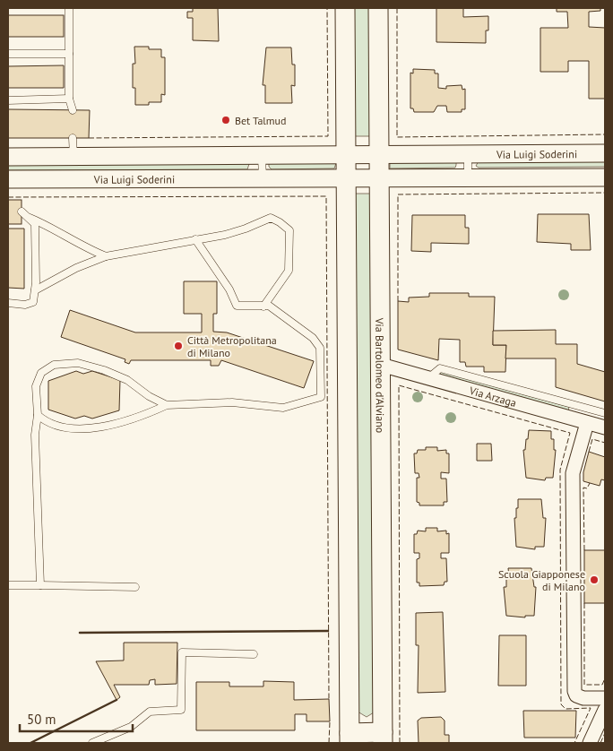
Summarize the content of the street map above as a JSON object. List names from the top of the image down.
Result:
{
  "streets": {
    "main road": ["Via Bartolomeo d'Alviano"],
    "street": ["Via Luigi Soderini", "Via Arzaga"]
  },
  "crossings": [
    ["Via Luigi Soderini", "Via Bartolomeo d'Alviano"],
    ["Via Bartolomeo d'Alviano", "Via Arzaga"]
  ],
  "places": ["Bet Talmud", "Città Metropolitana di Milano", "Scuola Giapponese di Milano"],
  "scale_bar": "50 m"
}
